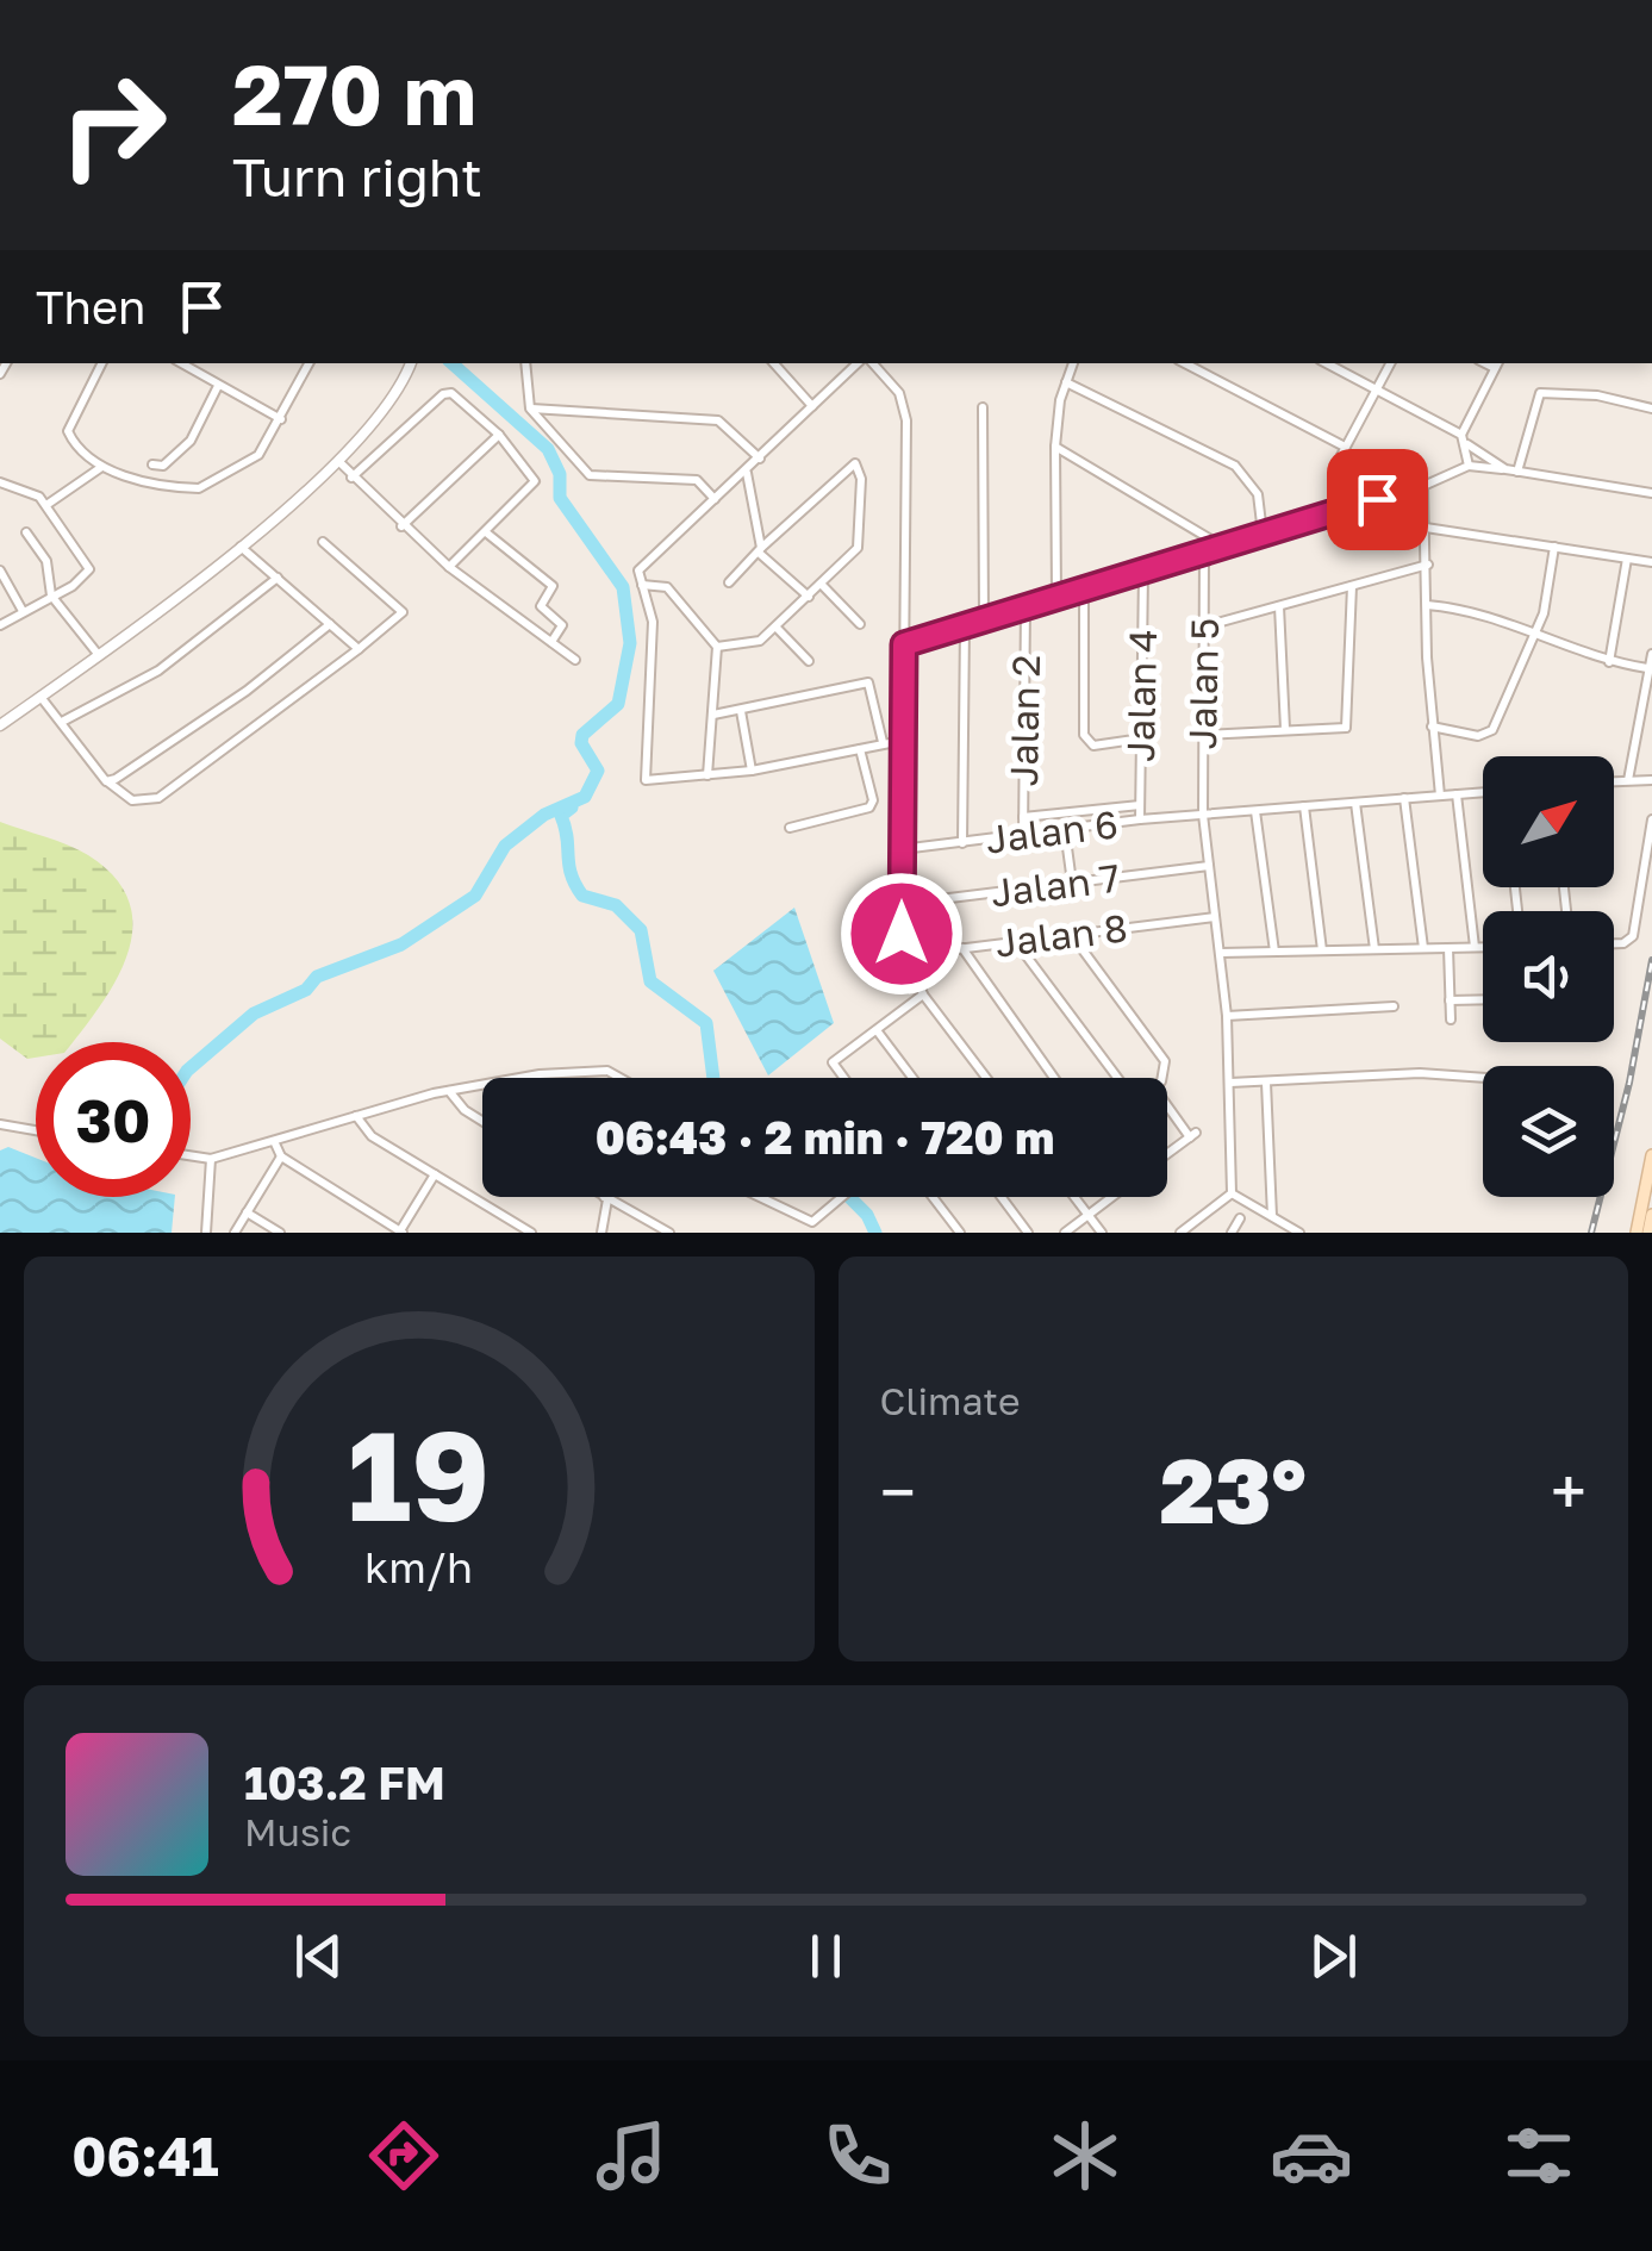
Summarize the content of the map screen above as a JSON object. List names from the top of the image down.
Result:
{
  "streets": {
    "street": [
      "Jalan 5",
      "Jalan 4",
      "Jalan 2",
      "Jalan 6",
      "Jalan 7",
      "Jalan 8"
    ]
  },
  "crossings": [
    ["Jalan 5", "Jalan 6"],
    ["Jalan 5", "Jalan 7"],
    ["Jalan 5", "Jalan 8"],
    ["Jalan 4", "Jalan 6"],
    ["Jalan 2", "Jalan 6"]
  ],
  "north": "top right",
  "page": {
    "turn": ["270 m", "Turn right"],
    "then": "Then",
    "limit": "30",
    "trip": "06:43 · 2 min · 720 m",
    "tile": "Climate",
    "heat": ["−", "23°", "+"],
    "song": ["103.2 FM", "Music"],
    "tabs": "06:41",
    "gauge": ["19", "km/h"]
  }
}
